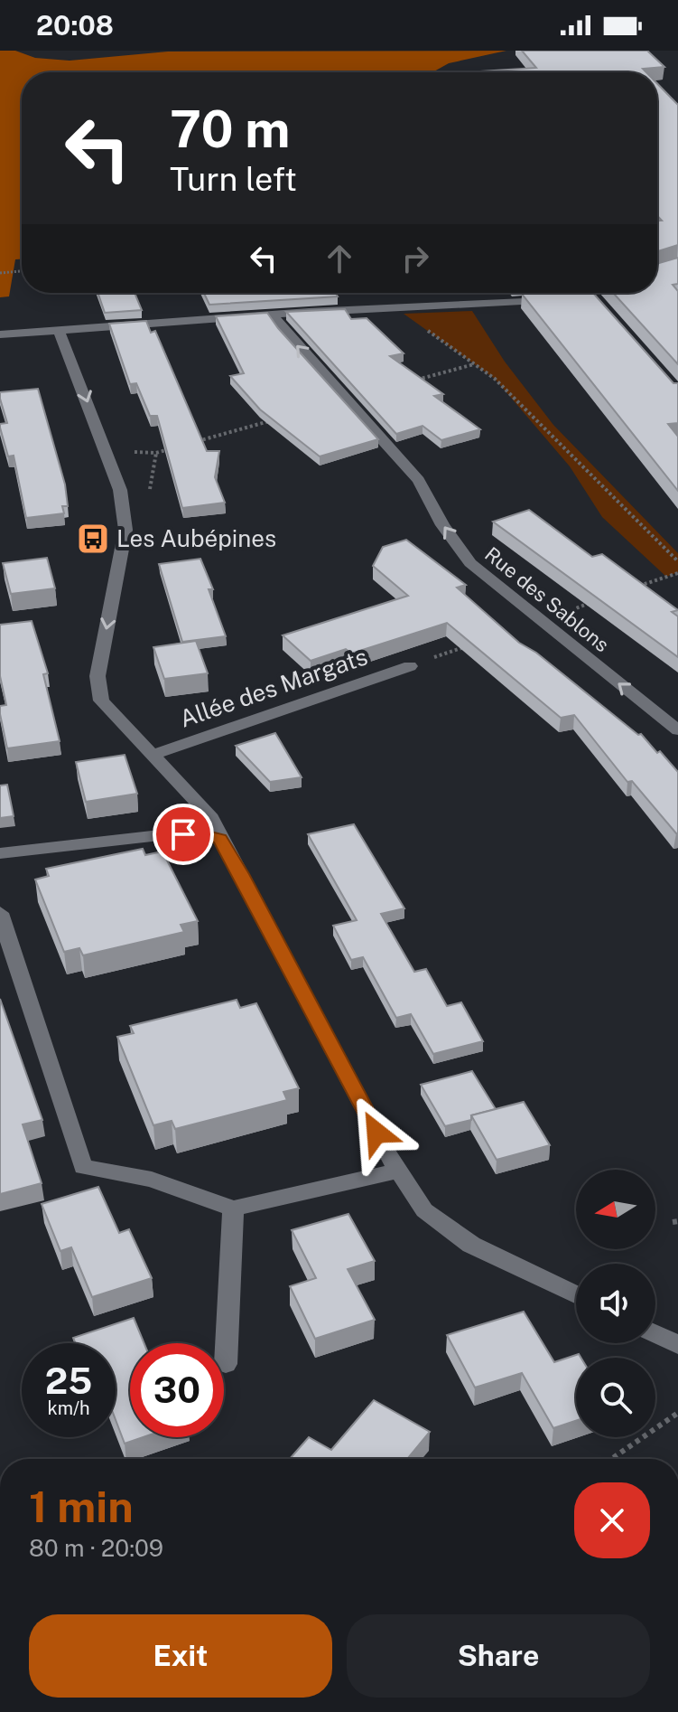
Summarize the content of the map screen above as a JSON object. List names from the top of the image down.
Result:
{
  "streets": {
    "street": ["Rue des Sablons", "Allée des Margats"]
  },
  "one_way": ["Rue des Sablons"],
  "places": {
    "bus stop": ["Les Aubépines"]
  },
  "north": "left",
  "page": {
    "status": "20:08",
    "turn": ["70 m", "Turn left"],
    "speed": "25 km/h",
    "limit": "30",
    "heading": ["1 min", "80 m · 20:09"],
    "buttons": ["Exit", "Share"]
  }
}
